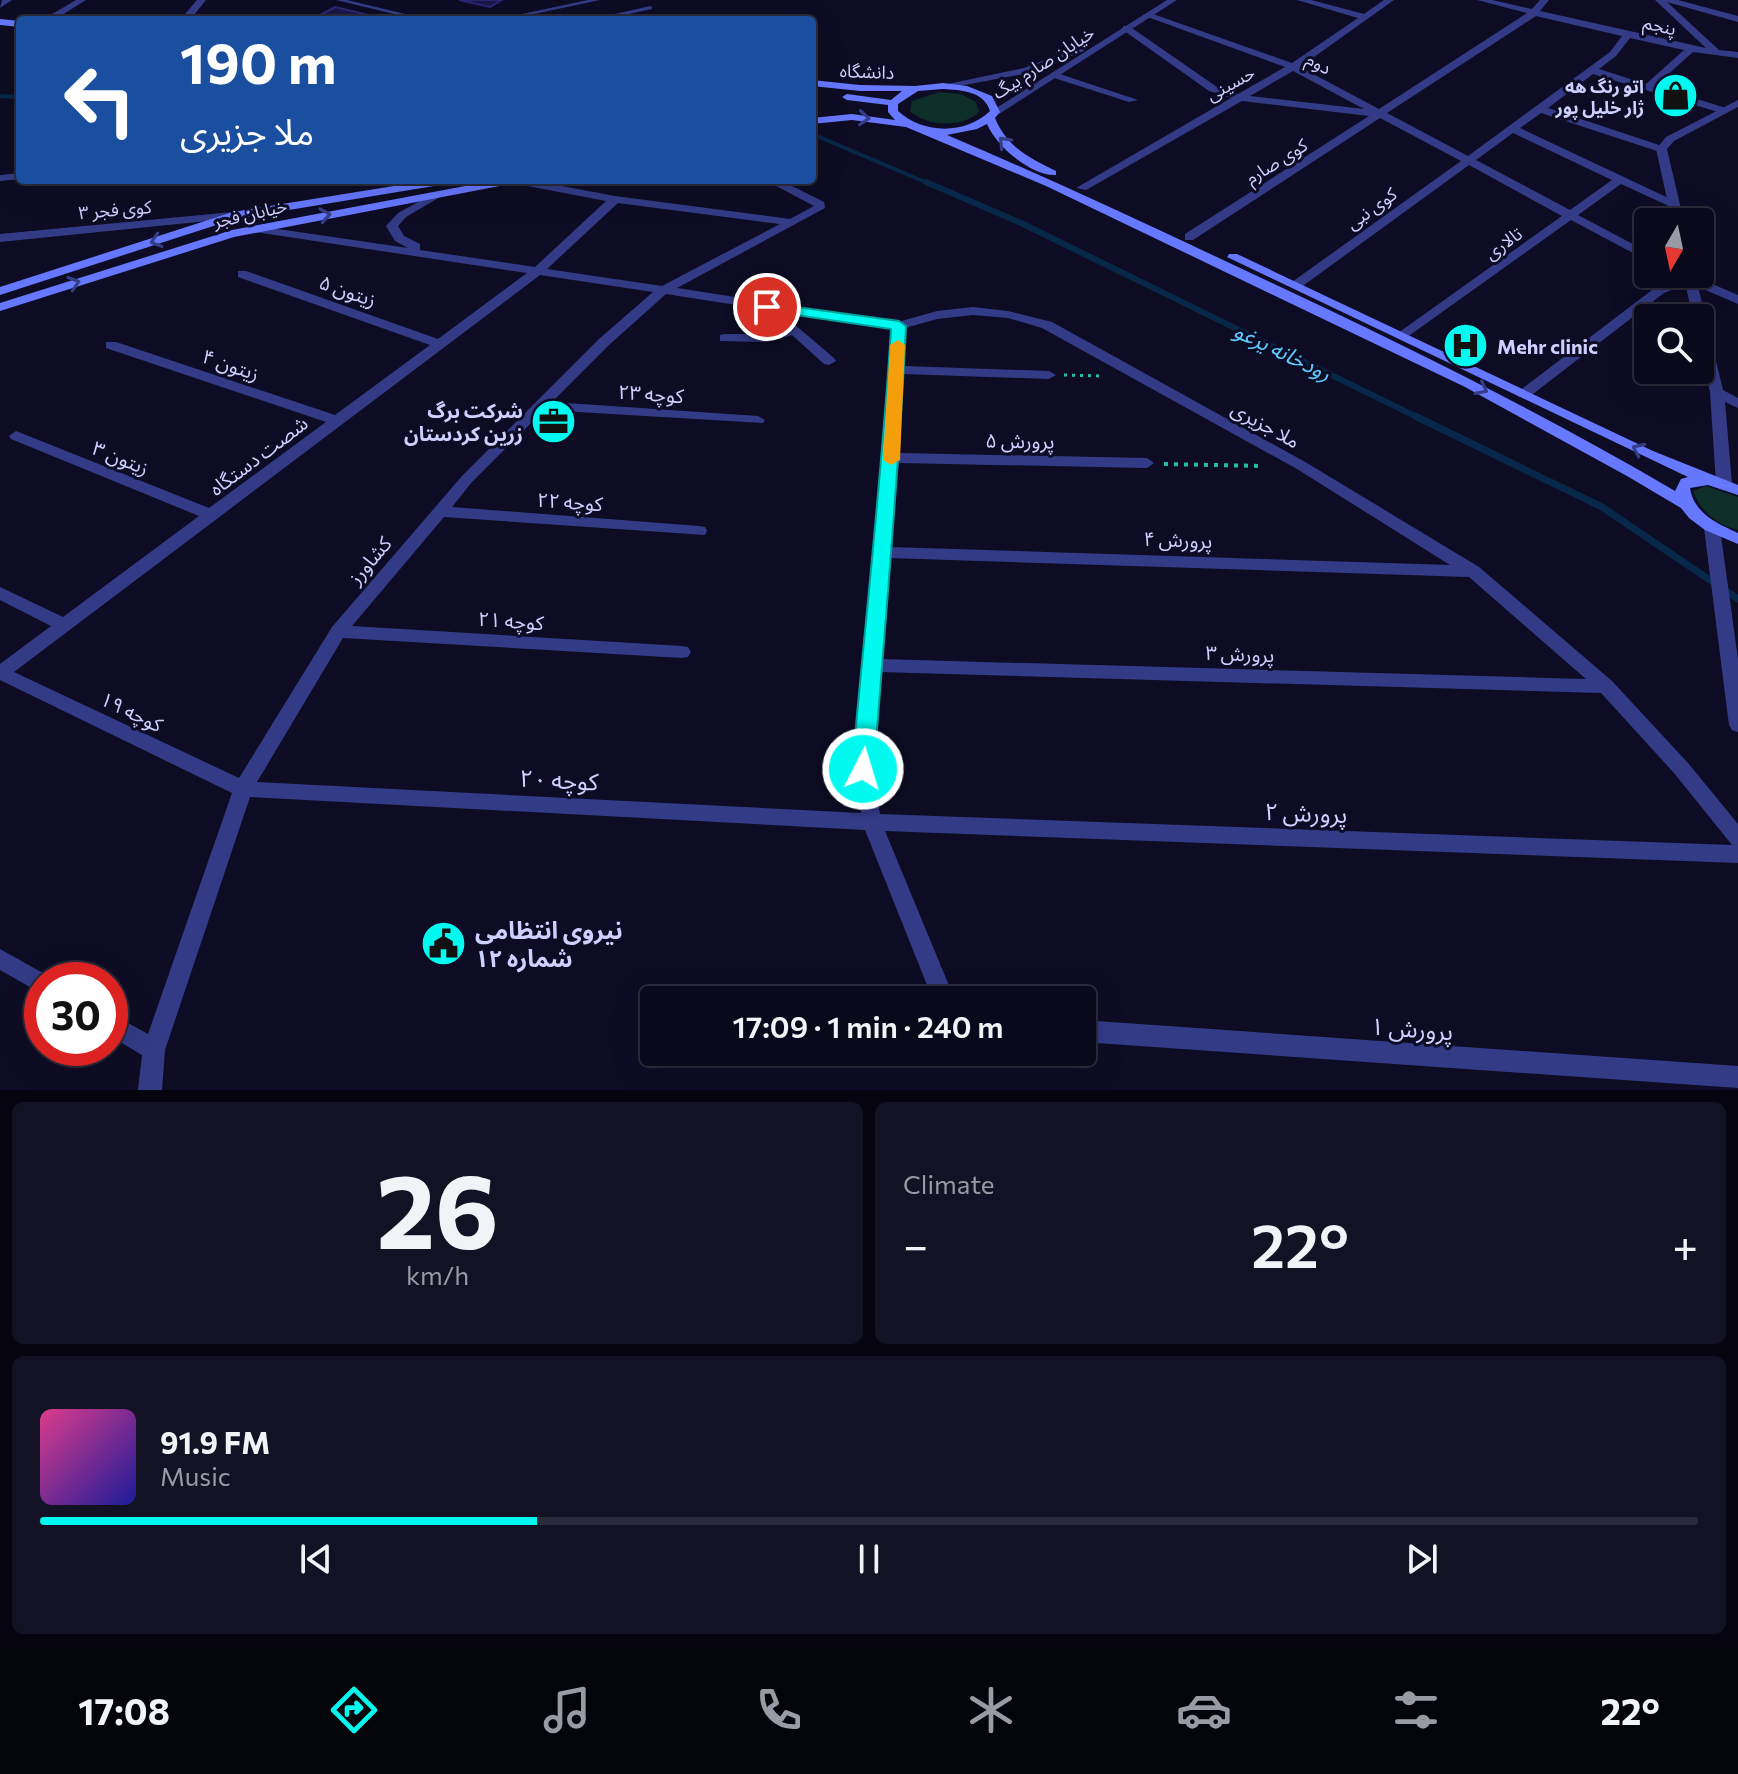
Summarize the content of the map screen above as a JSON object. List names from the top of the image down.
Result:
{
  "streets": {
    "main road": ["دانشگاه", "خیابان فجر"],
    "street": [
      "پنجم",
      "خیابان صارم بیگ",
      "دوم",
      "حسینی",
      "کوی صارم",
      "کوی نبی",
      "کوی فجر ۳",
      "تالاری",
      "زیتون ۵",
      "زیتون ۴",
      "کوچه ۲۳",
      "ملا جزیری",
      "پرورش ۵",
      "شصت دستگاه",
      "زیتون ۳",
      "کوچه ۲۲",
      "پرورش ۴",
      "کشاورز",
      "کوچه ۲۱",
      "پرورش ۳",
      "کوچه ۱۹",
      "کوچه ۲۰",
      "پرورش ۲",
      "پرورش ۱"
    ]
  },
  "crossings": [
    ["پنجم", "کوی صارم"],
    ["پنجم", "کوی نبی"],
    ["خیابان صارم بیگ", "دوم"],
    ["خیابان صارم بیگ", "دانشگاه"],
    ["دوم", "حسینی"],
    ["دوم", "کوی صارم"],
    ["دوم", "کوی نبی"],
    ["دوم", "تالاری"],
    ["کوی فجر ۳", "خیابان فجر"],
    ["خیابان فجر", "ملا جزیری"],
    ["زیتون ۵", "شصت دستگاه"],
    ["زیتون ۴", "شصت دستگاه"],
    ["کوچه ۲۳", "کشاورز"],
    ["ملا جزیری", "شصت دستگاه"],
    ["ملا جزیری", "پرورش ۴"],
    ["ملا جزیری", "کشاورز"],
    ["ملا جزیری", "پرورش ۳"],
    ["شصت دستگاه", "زیتون ۳"],
    ["شصت دستگاه", "کوچه ۱۹"],
    ["کوچه ۲۲", "کشاورز"],
    ["کشاورز", "کوچه ۲۱"],
    ["کشاورز", "کوچه ۱۹"],
    ["کشاورز", "کوچه ۲۰"],
    ["کوچه ۱۹", "کوچه ۲۰"],
    ["کوچه ۲۰", "پرورش ۲"]
  ],
  "water": ["رودخانه یرغو"],
  "places": {
    "shop": ["اتو رنگ هه ژار خلیل پور"],
    "hospital": ["Mehr clinic"],
    "office": ["شرکت برگ زرین کردستان"],
    "public building": ["نیروی انتظامی شماره ۱۲"]
  },
  "north": "bottom",
  "page": {
    "turn": ["190 m", "ملا جزیری"],
    "limit": "30",
    "trip": "17:09 · 1 min · 240 m",
    "tile": [
      ["26", "km/h"],
      "Climate"
    ],
    "heat": ["−", "22°", "+"],
    "song": ["91.9 FM", "Music"],
    "tabs": ["17:08", "22°"]
  }
}
